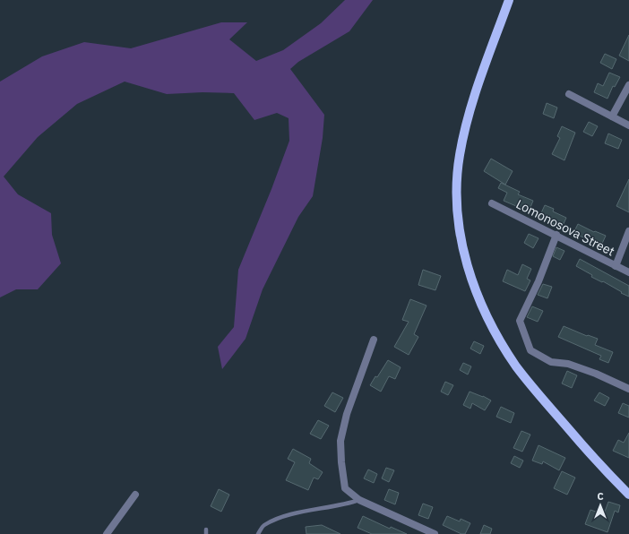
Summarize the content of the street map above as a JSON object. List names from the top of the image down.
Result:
{
  "streets": {
    "street": ["Lomonosova Street"]
  },
  "north": "top"
}
